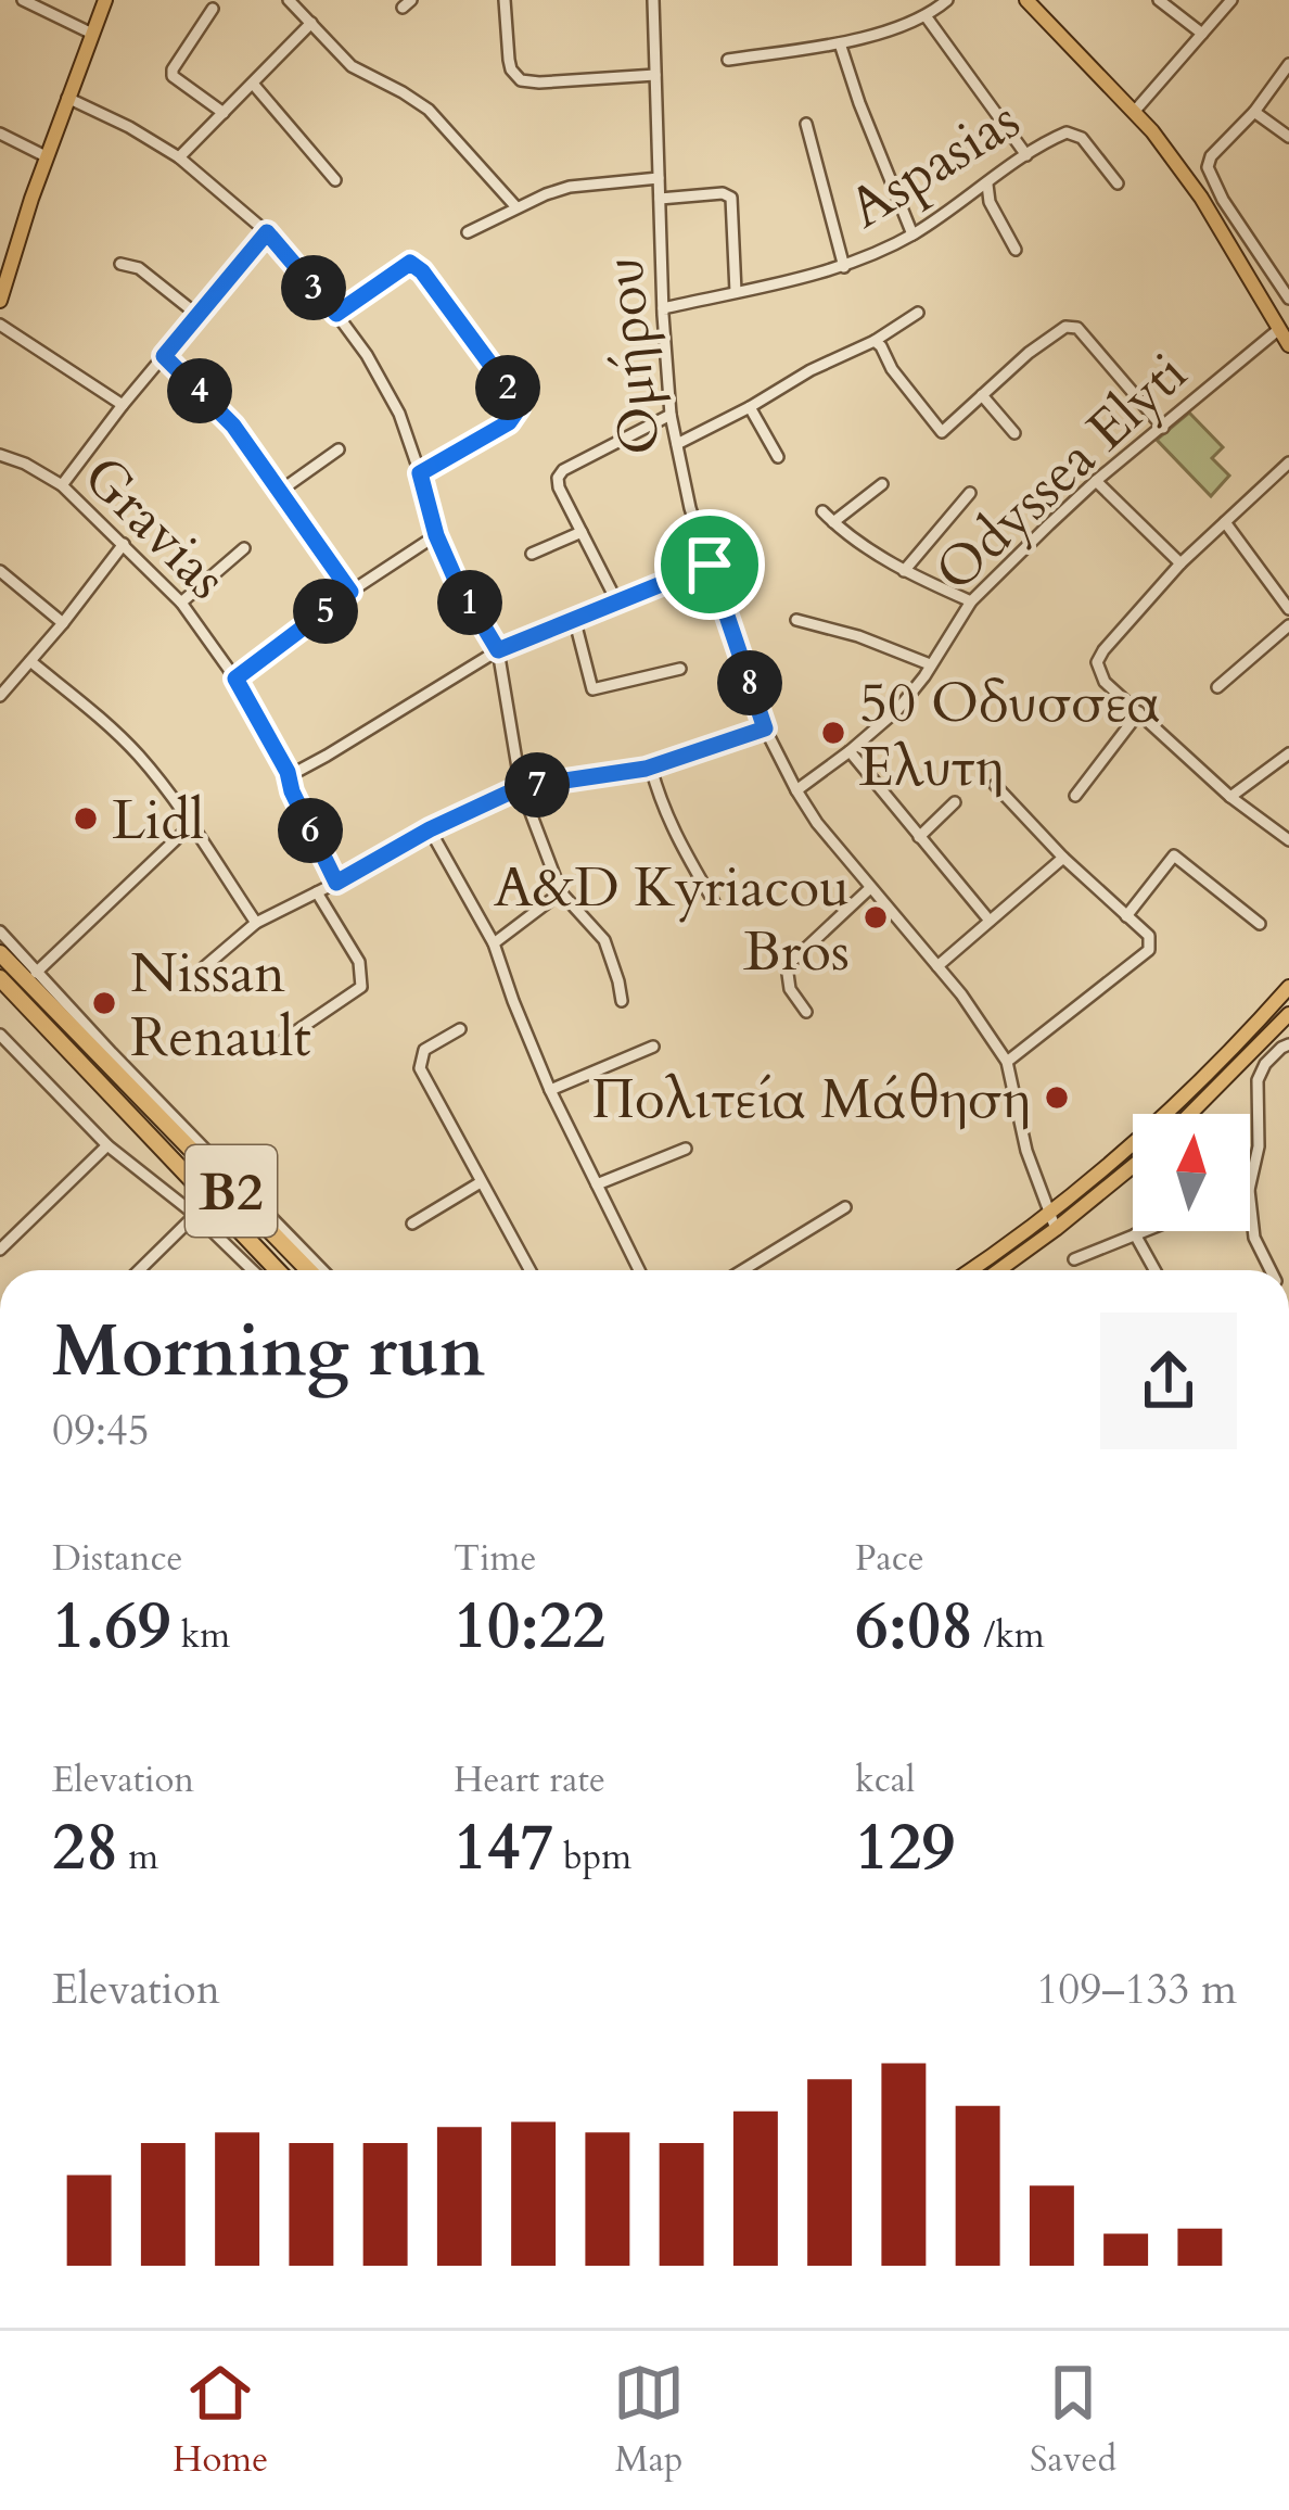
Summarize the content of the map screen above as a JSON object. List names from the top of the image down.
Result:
{
  "streets": {
    "highway": ["B2"],
    "street": [
      "Aspasias",
      "Ομήρου",
      "Odyssea Elyti",
      "Gravias"
    ]
  },
  "crossings": [
    ["Aspasias", "Ομήρου"],
    ["Ομήρου", "Odyssea Elyti"]
  ],
  "places": [
    "50 Οδυσσεα Ελυτη",
    "Lidl",
    "A&D Kyriacou Bros",
    "Nissan Renault",
    "Πολιτεία Μάθηση"
  ],
  "north": "top",
  "page": {
    "pins": [
      "3",
      "2",
      "4",
      "1",
      "5",
      "8",
      "7",
      "6"
    ],
    "heading": ["Morning run", "09:45"],
    "stats": [
      ["Distance", "1.69 km"],
      ["Time", "10:22"],
      ["Pace", "6:08 /km"],
      ["Elevation", "28 m"],
      ["Heart rate", "147 bpm"],
      ["kcal", "129"]
    ],
    "chart": ["Elevation", "109–133 m"],
    "tabs": ["Home", "Map", "Saved"]
  }
}
